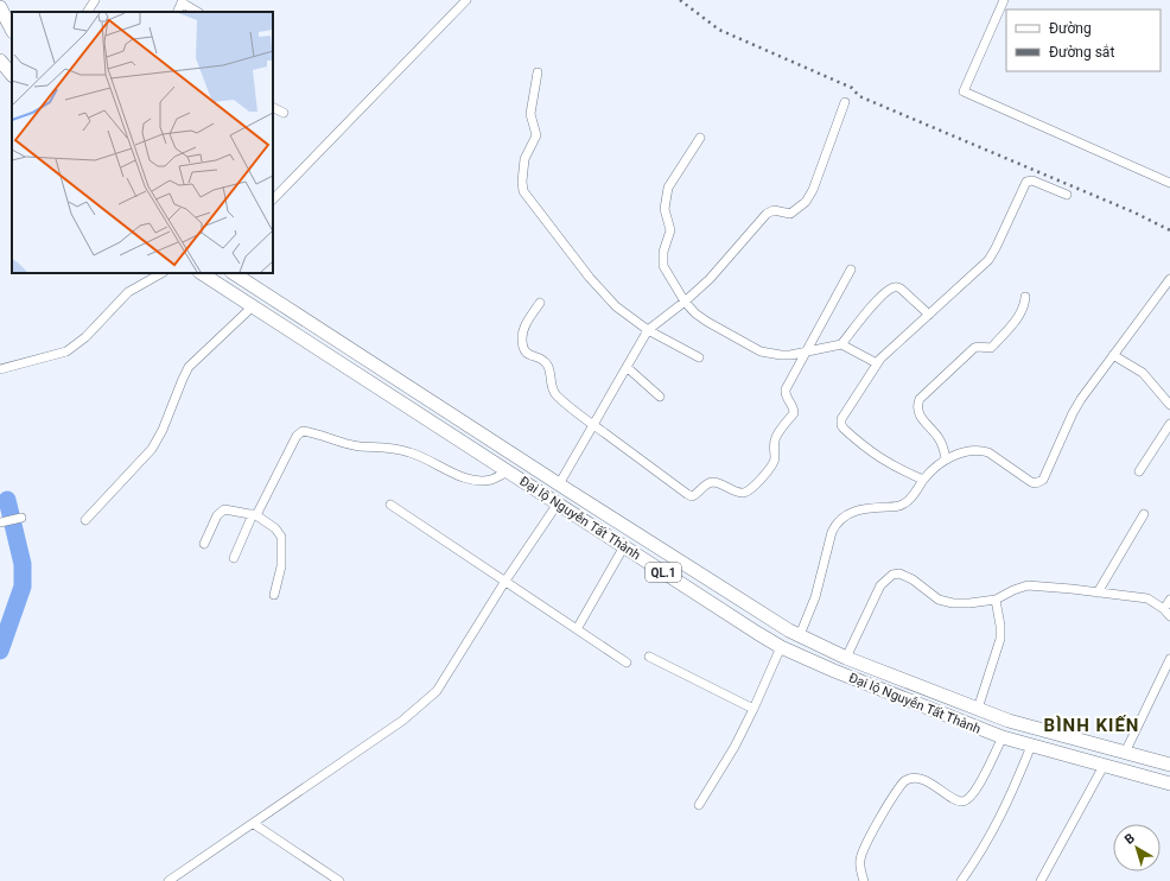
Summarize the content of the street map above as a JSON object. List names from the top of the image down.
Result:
{
  "streets": {
    "main road": ["Đại lộ Nguyễn Tất Thành", "QL.1"]
  },
  "districts": ["BÌNH KIẾN"],
  "legend": ["Đường", "Đường sắt"],
  "north": "top left"
}
